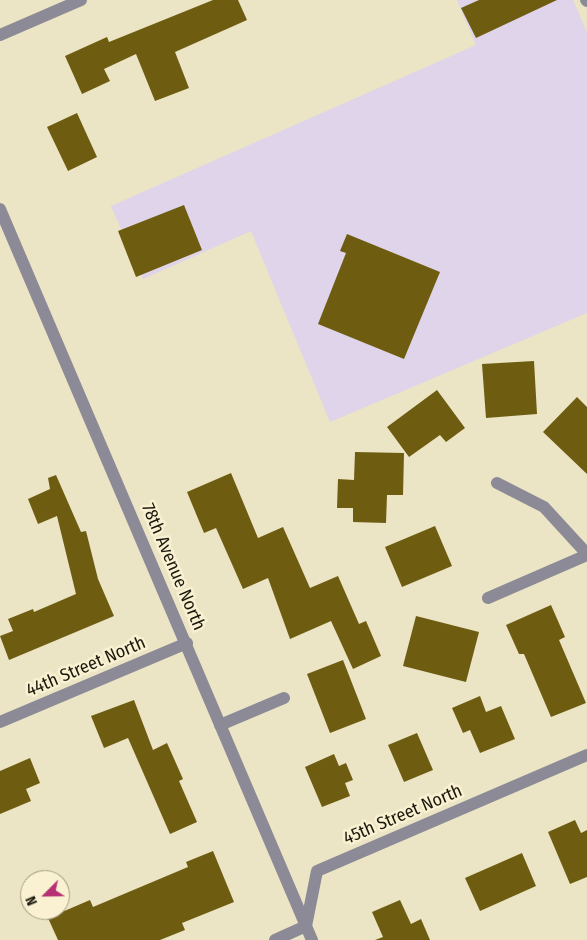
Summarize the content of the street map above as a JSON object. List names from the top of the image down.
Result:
{
  "streets": {
    "street": ["78th Avenue North", "44th Street North", "45th Street North"]
  },
  "crossings": [
    ["78th Avenue North", "44th Street North"],
    ["78th Avenue North", "45th Street North"]
  ],
  "north": "bottom left"
}
